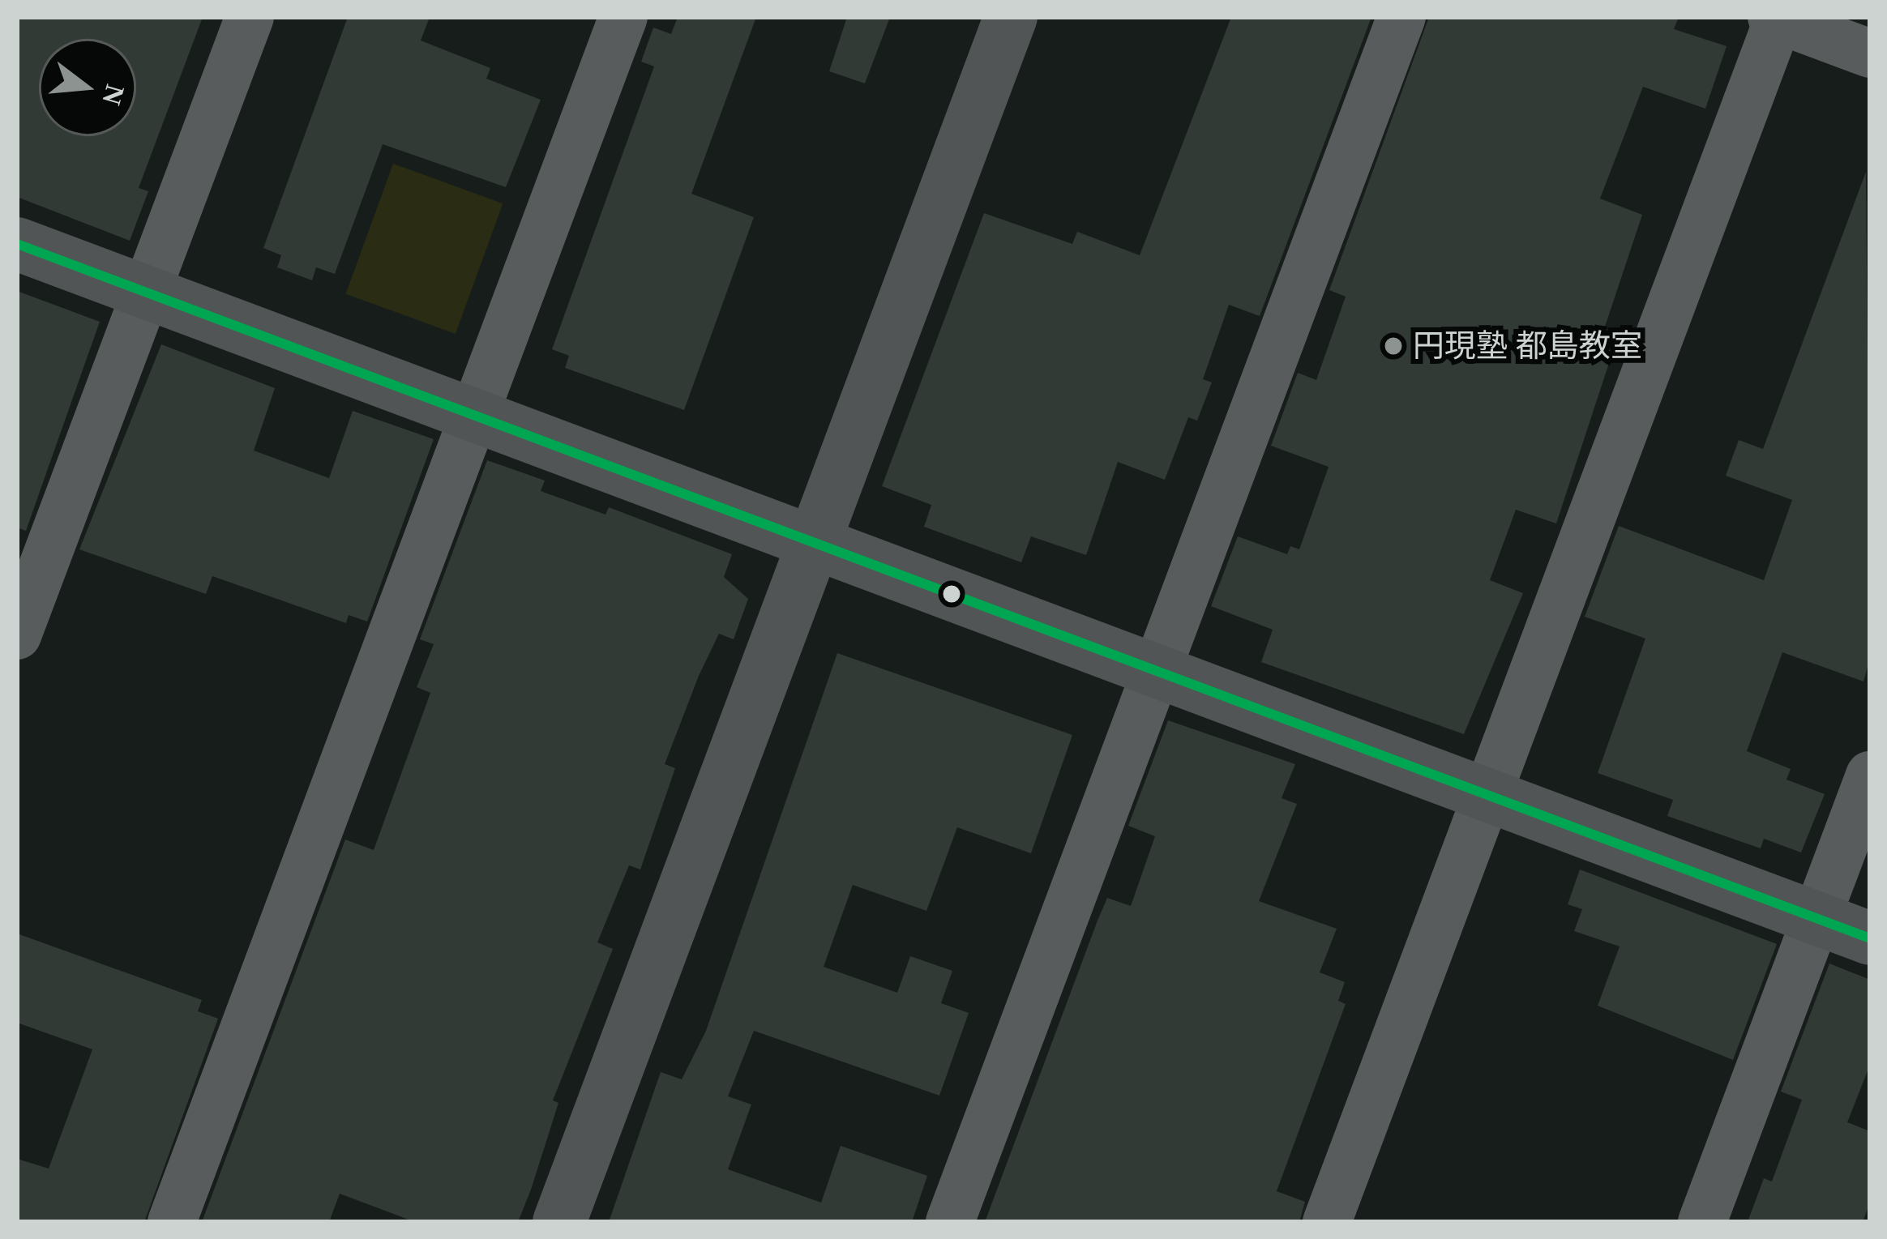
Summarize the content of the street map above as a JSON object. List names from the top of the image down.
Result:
{
  "places": ["円現塾 都島教室"],
  "north": "right"
}
